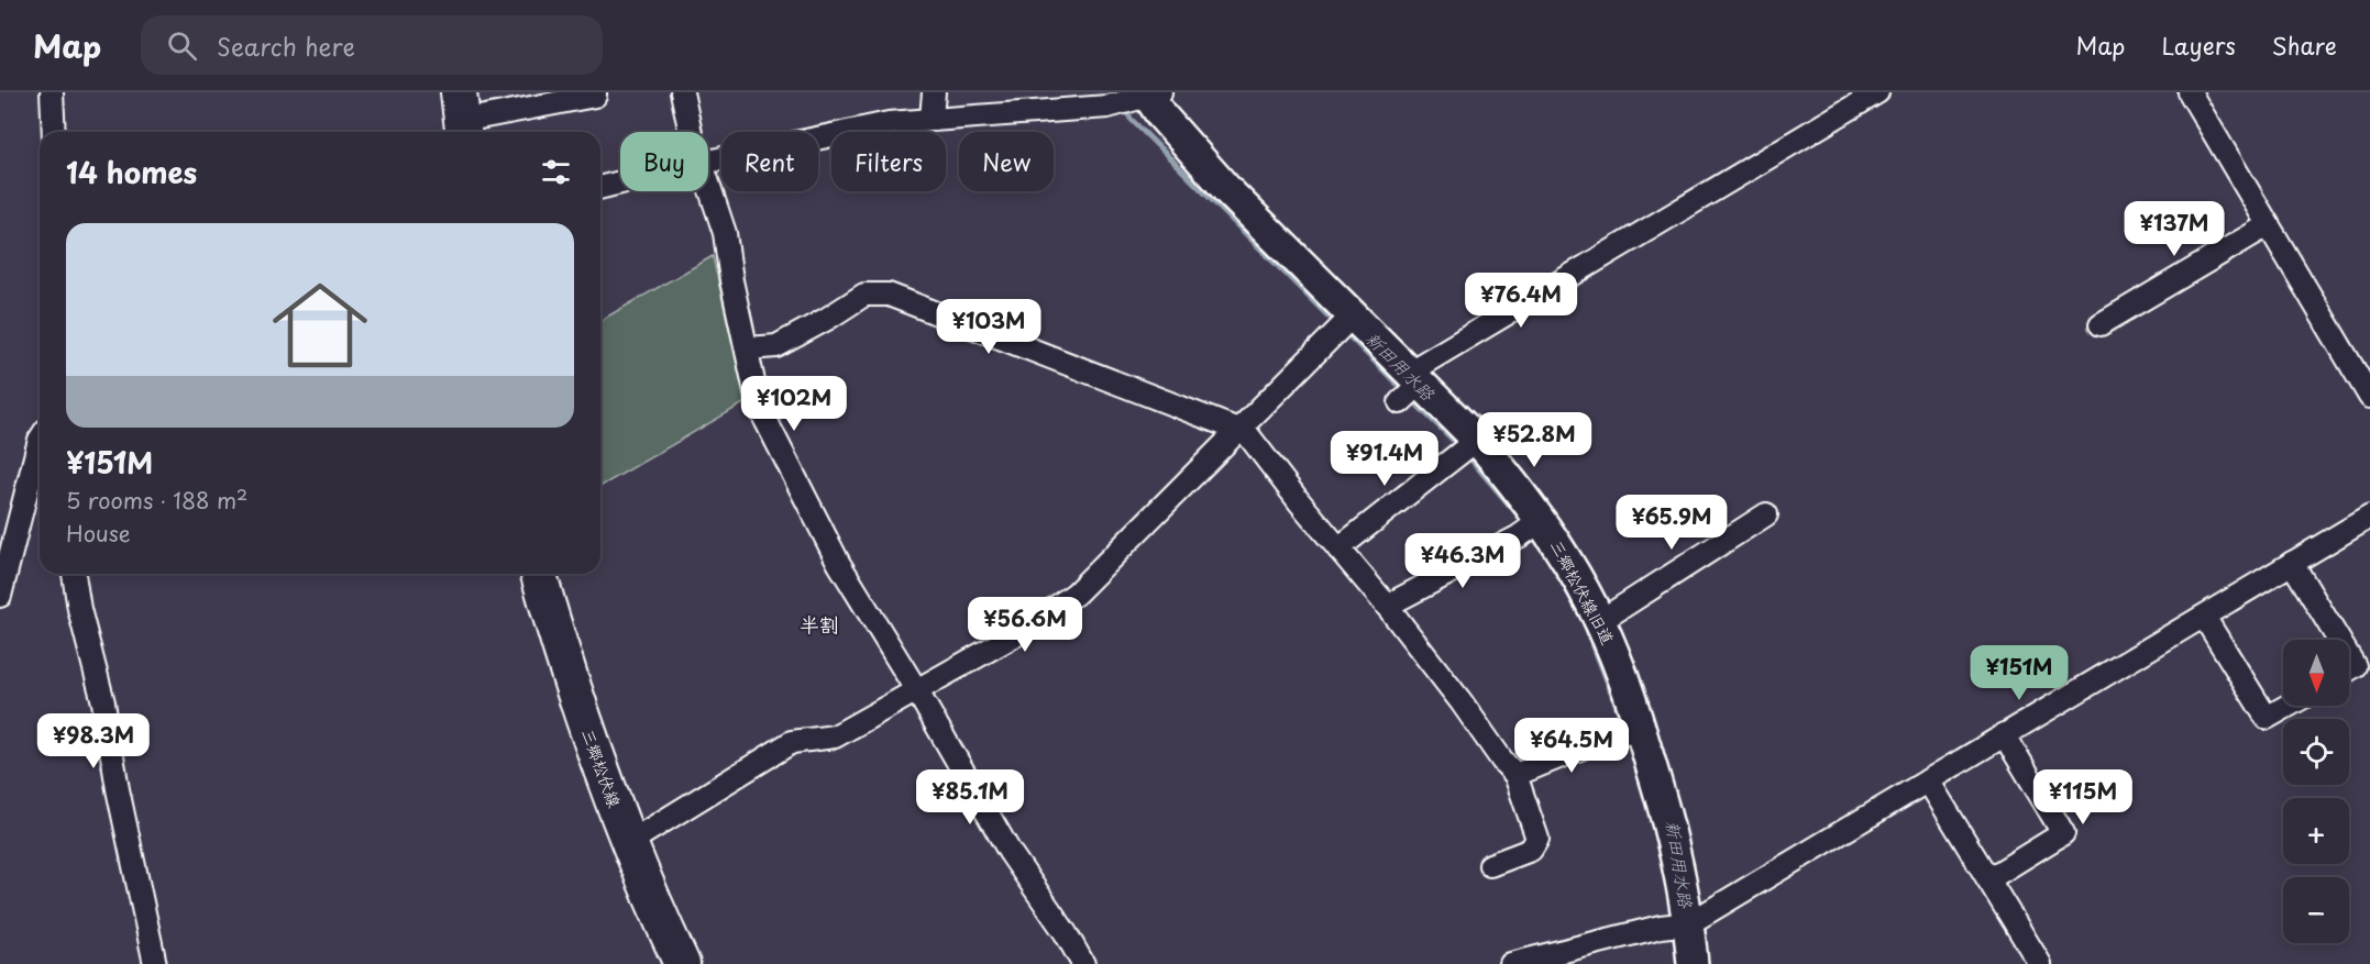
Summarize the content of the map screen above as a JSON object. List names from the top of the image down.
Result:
{
  "streets": {
    "main road": ["三郷松伏線"],
    "street": ["三郷松伏線旧道"]
  },
  "districts": ["半割"],
  "water": ["新田用水路"],
  "north": "bottom",
  "page": {
    "header": "Map",
    "search": "Search here",
    "nav": ["Map", "Layers", "Share"],
    "chip": [
      "Buy",
      "Rent",
      "Filters",
      "New"
    ],
    "heading": "14 homes",
    "price": [
      "¥137M",
      "¥76.4M",
      "¥103M",
      "¥102M",
      "¥52.8M",
      "¥91.4M",
      "¥65.9M",
      "¥46.3M",
      "¥56.6M",
      "¥151M",
      "¥98.3M",
      "¥64.5M",
      "¥85.1M",
      "¥115M"
    ],
    "list": [
      {
        "name": "¥151M",
        "note": "5 rooms · 188 m² · House"
      }
    ],
    "map_buttons": ["+", "−"]
  }
}
